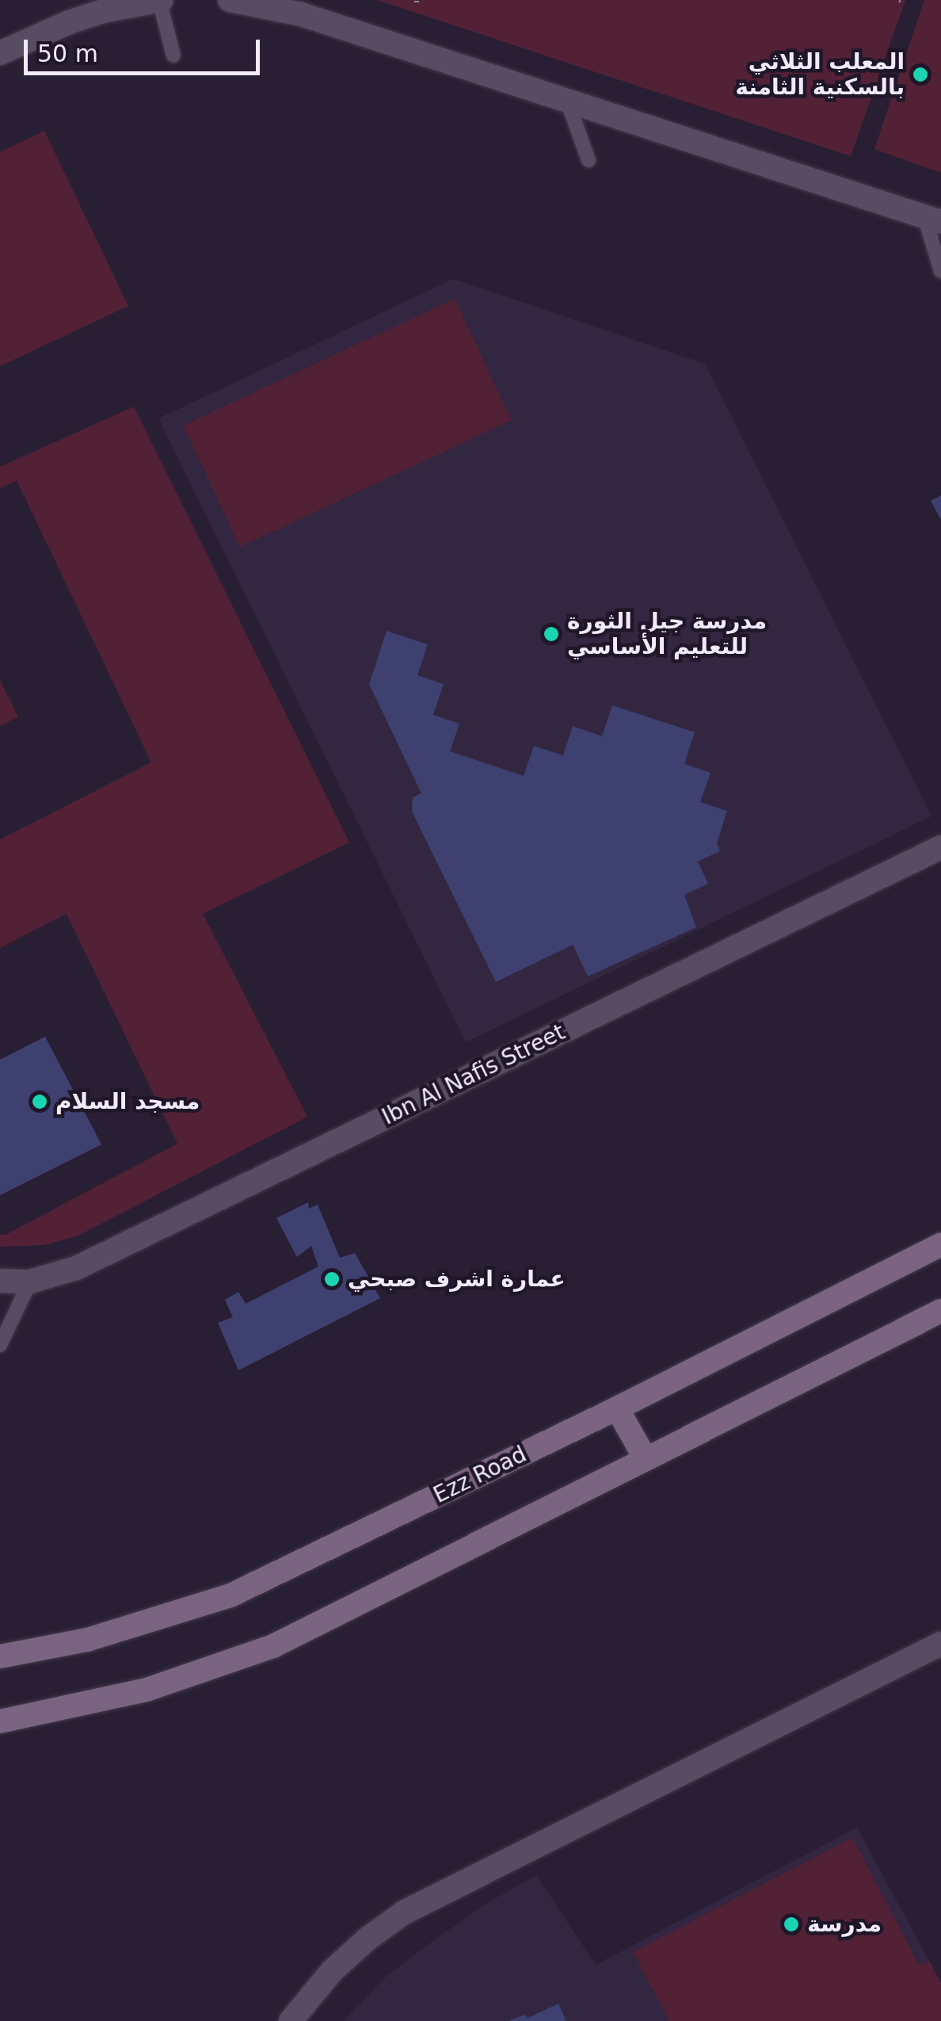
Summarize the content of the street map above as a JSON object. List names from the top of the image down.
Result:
{
  "streets": {
    "street": ["Ibn Al Nafis Street", "Ezz Road"]
  },
  "places": [
    "المعلب الثلاثي بالسكنية الثامنة",
    "مدرسة جيل الثورة للتعليم الأساسي",
    "مسجد السلام",
    "عمارة اشرف صبحي",
    "مدرسة"
  ],
  "scale_bar": "50 m"
}
